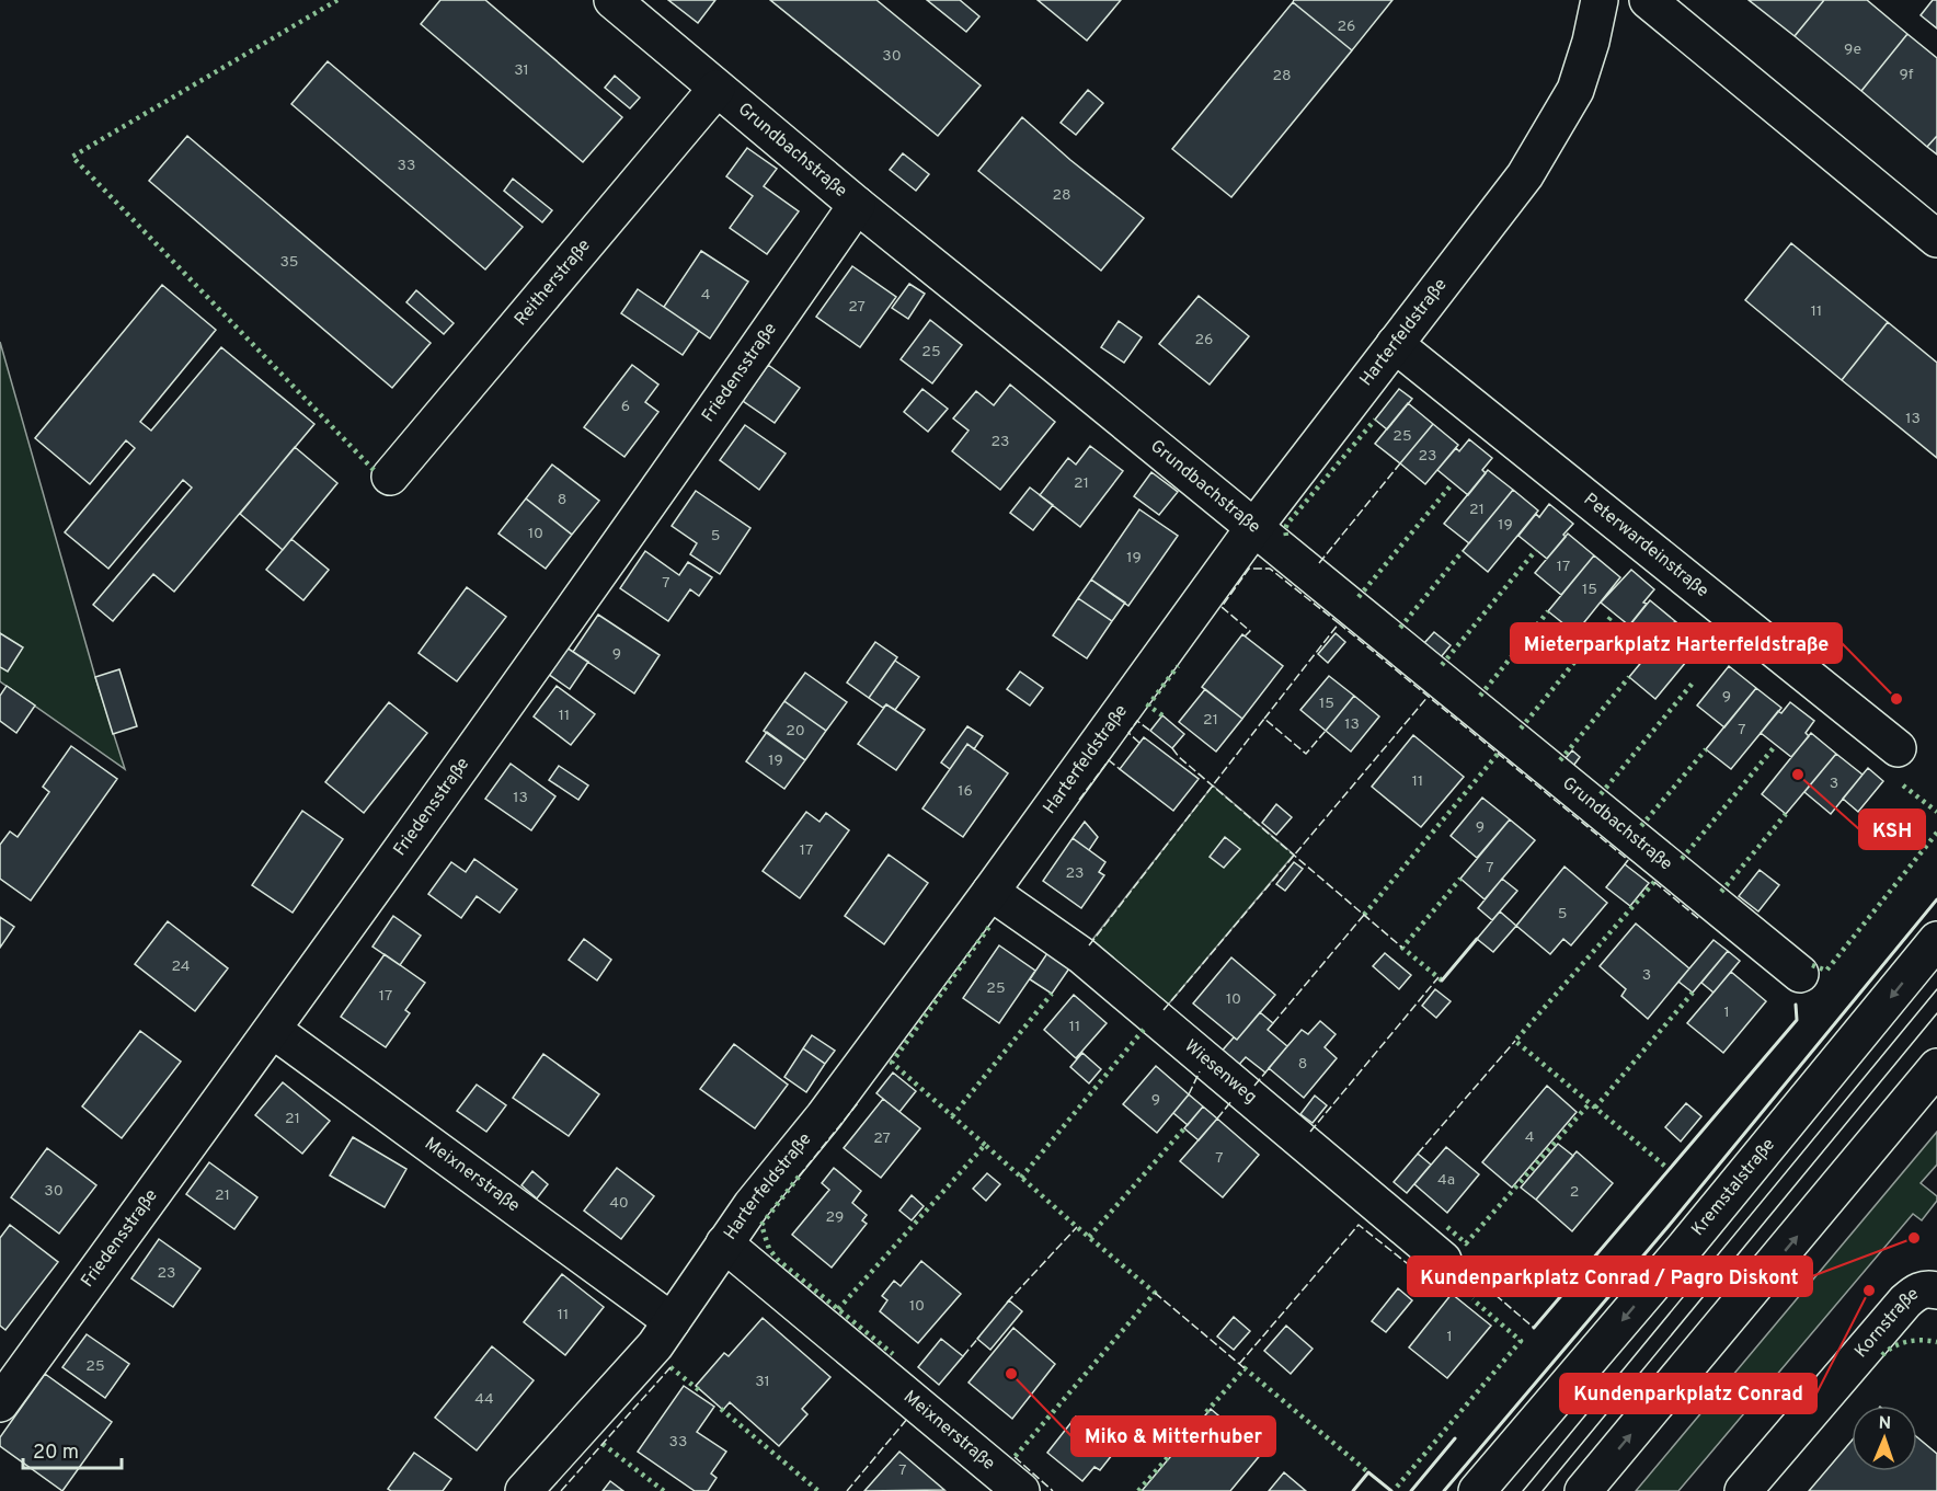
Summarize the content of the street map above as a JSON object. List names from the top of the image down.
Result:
{
  "streets": {
    "street": [
      "Grundbachstraße",
      "Reitherstraße",
      "Harterfeldstraße",
      "Friedensstraße",
      "Peterwardeinstraße",
      "Wiesenweg",
      "Meixnerstraße",
      "Kremstalstraße",
      "Kornstraße"
    ]
  },
  "crossings": [
    ["Grundbachstraße", "Reitherstraße"],
    ["Grundbachstraße", "Harterfeldstraße"],
    ["Grundbachstraße", "Friedensstraße"],
    ["Harterfeldstraße", "Peterwardeinstraße"],
    ["Harterfeldstraße", "Wiesenweg"],
    ["Harterfeldstraße", "Meixnerstraße"],
    ["Friedensstraße", "Meixnerstraße"]
  ],
  "places": [
    "Mieterparkplatz Harterfeldstraße",
    "KSH",
    "Kundenparkplatz Conrad / Pagro Diskont",
    "Kundenparkplatz Conrad",
    "Miko & Mitterhuber"
  ],
  "house_numbers": [
    "26",
    "9e",
    "30",
    "31",
    "9f",
    "28",
    "33",
    "28",
    "35",
    "4",
    "27",
    "11",
    "26",
    "25",
    "6",
    "13",
    "25",
    "23",
    "23",
    "21",
    "8",
    "21",
    "19",
    "10",
    "5",
    "19",
    "17",
    "7",
    "15",
    "9",
    "9",
    "15",
    "11",
    "21",
    "13",
    "7",
    "20",
    "19",
    "11",
    "3",
    "16",
    "13",
    "9",
    "17",
    "7",
    "23",
    "5",
    "24",
    "3",
    "25",
    "17",
    "10",
    "1",
    "11",
    "8",
    "9",
    "21",
    "4",
    "27",
    "7",
    "4a",
    "30",
    "2",
    "21",
    "40",
    "29",
    "23",
    "10",
    "11",
    "1",
    "25",
    "31",
    "44",
    "33",
    "7"
  ],
  "scale_bar": "20 m",
  "north": "top"
}
